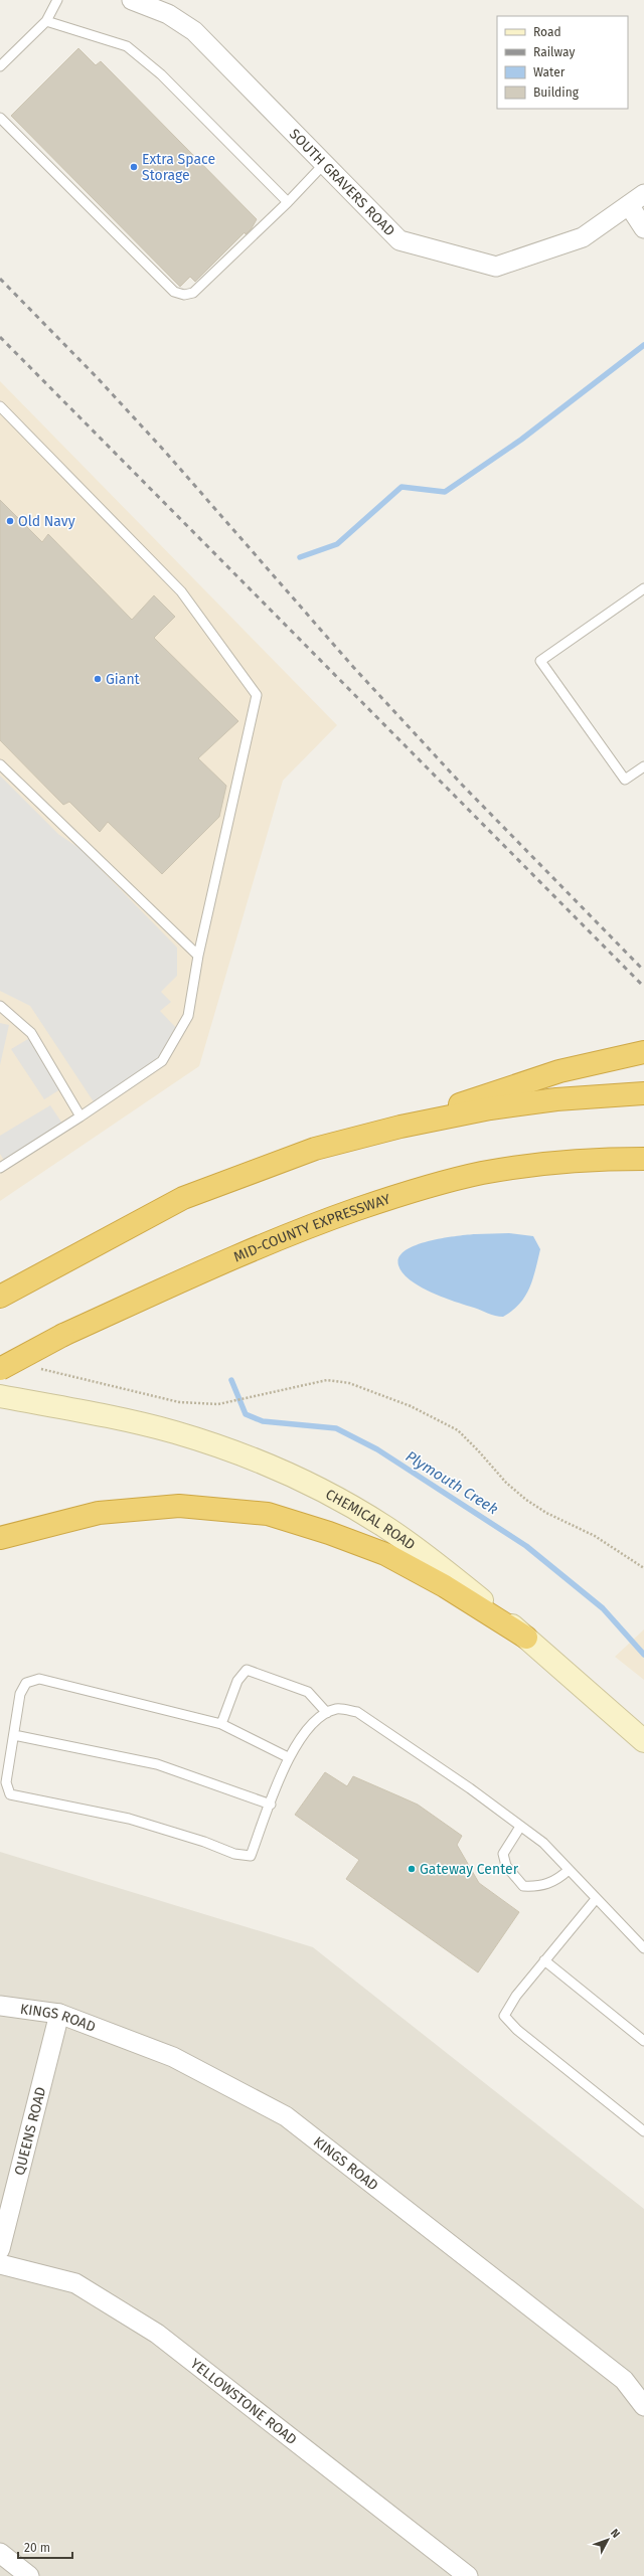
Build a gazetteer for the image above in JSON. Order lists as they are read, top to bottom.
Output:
{
  "streets": {
    "highway": ["MID-COUNTY EXPRESSWAY"],
    "main road": ["CHEMICAL ROAD"],
    "street": [
      "SOUTH GRAVERS ROAD",
      "KINGS ROAD",
      "QUEENS ROAD",
      "YELLOWSTONE ROAD"
    ]
  },
  "crossings": [
    ["KINGS ROAD", "QUEENS ROAD"]
  ],
  "water": ["Plymouth Creek"],
  "places": [
    "Extra Space Storage",
    "Old Navy",
    "Giant",
    "Gateway Center"
  ],
  "legend": [
    "Road",
    "Railway",
    "Water",
    "Building"
  ],
  "scale_bar": "20 m",
  "north": "top right"
}
